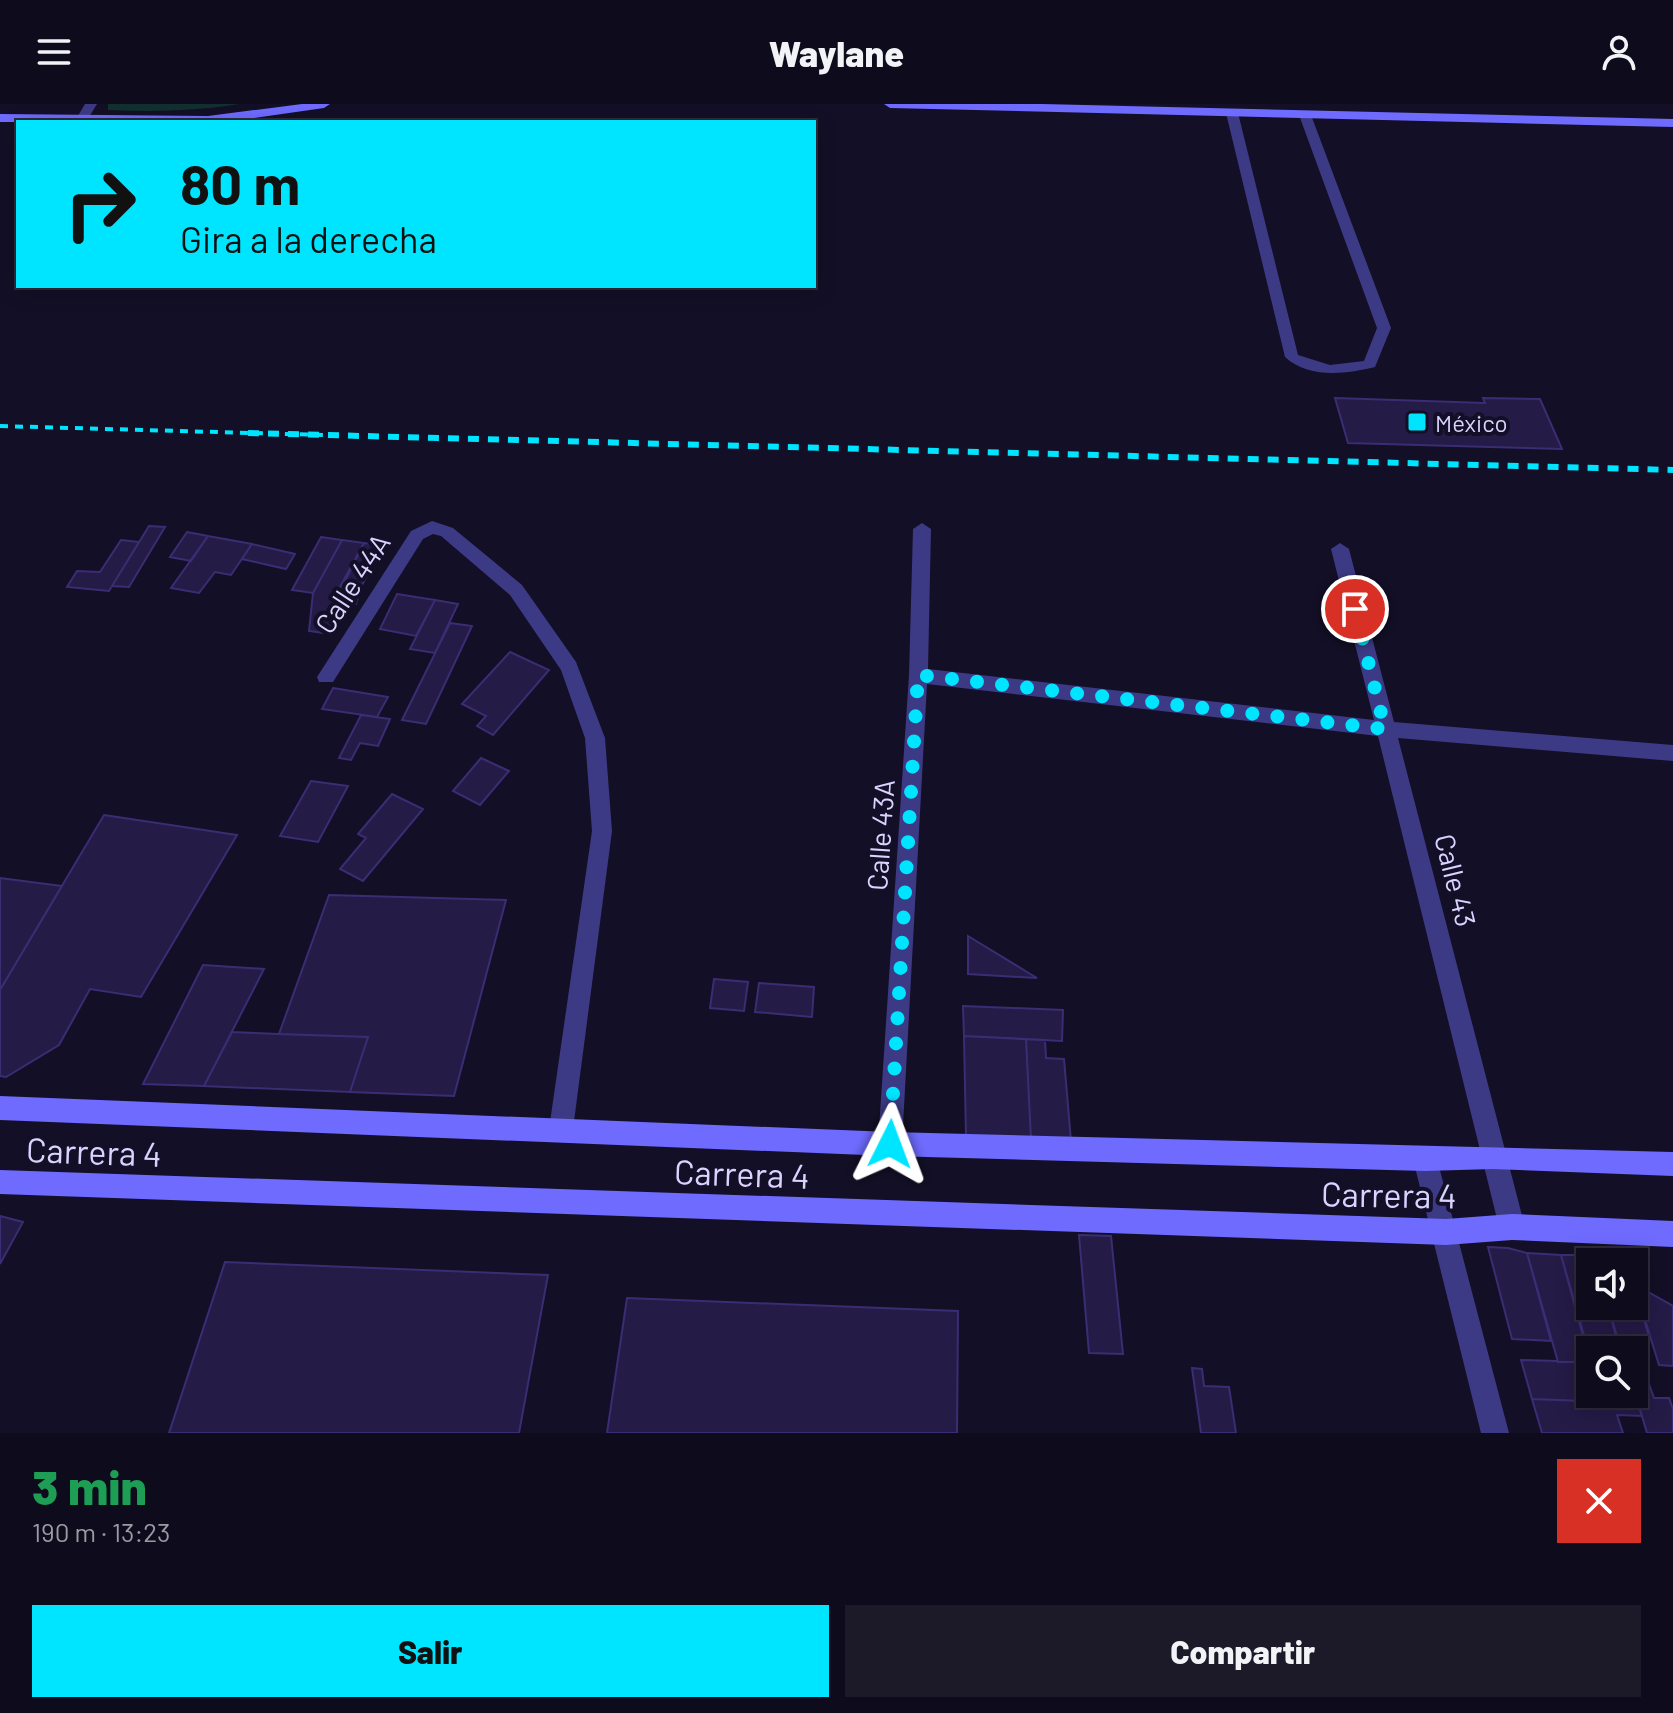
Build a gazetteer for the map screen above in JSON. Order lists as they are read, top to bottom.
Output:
{
  "streets": {
    "street": [
      "Calle 44A",
      "Calle 43A",
      "Calle 43",
      "Carrera 4"
    ]
  },
  "crossings": [
    ["Calle 44A", "Carrera 4"],
    ["Calle 43A", "Carrera 4"],
    ["Calle 43", "Carrera 4"]
  ],
  "places": {
    "transit": ["México"]
  },
  "page": {
    "header": "Waylane",
    "turn": ["80 m", "Gira a la derecha"],
    "heading": ["3 min", "190 m · 13:23"],
    "buttons": ["Salir", "Compartir"]
  }
}
